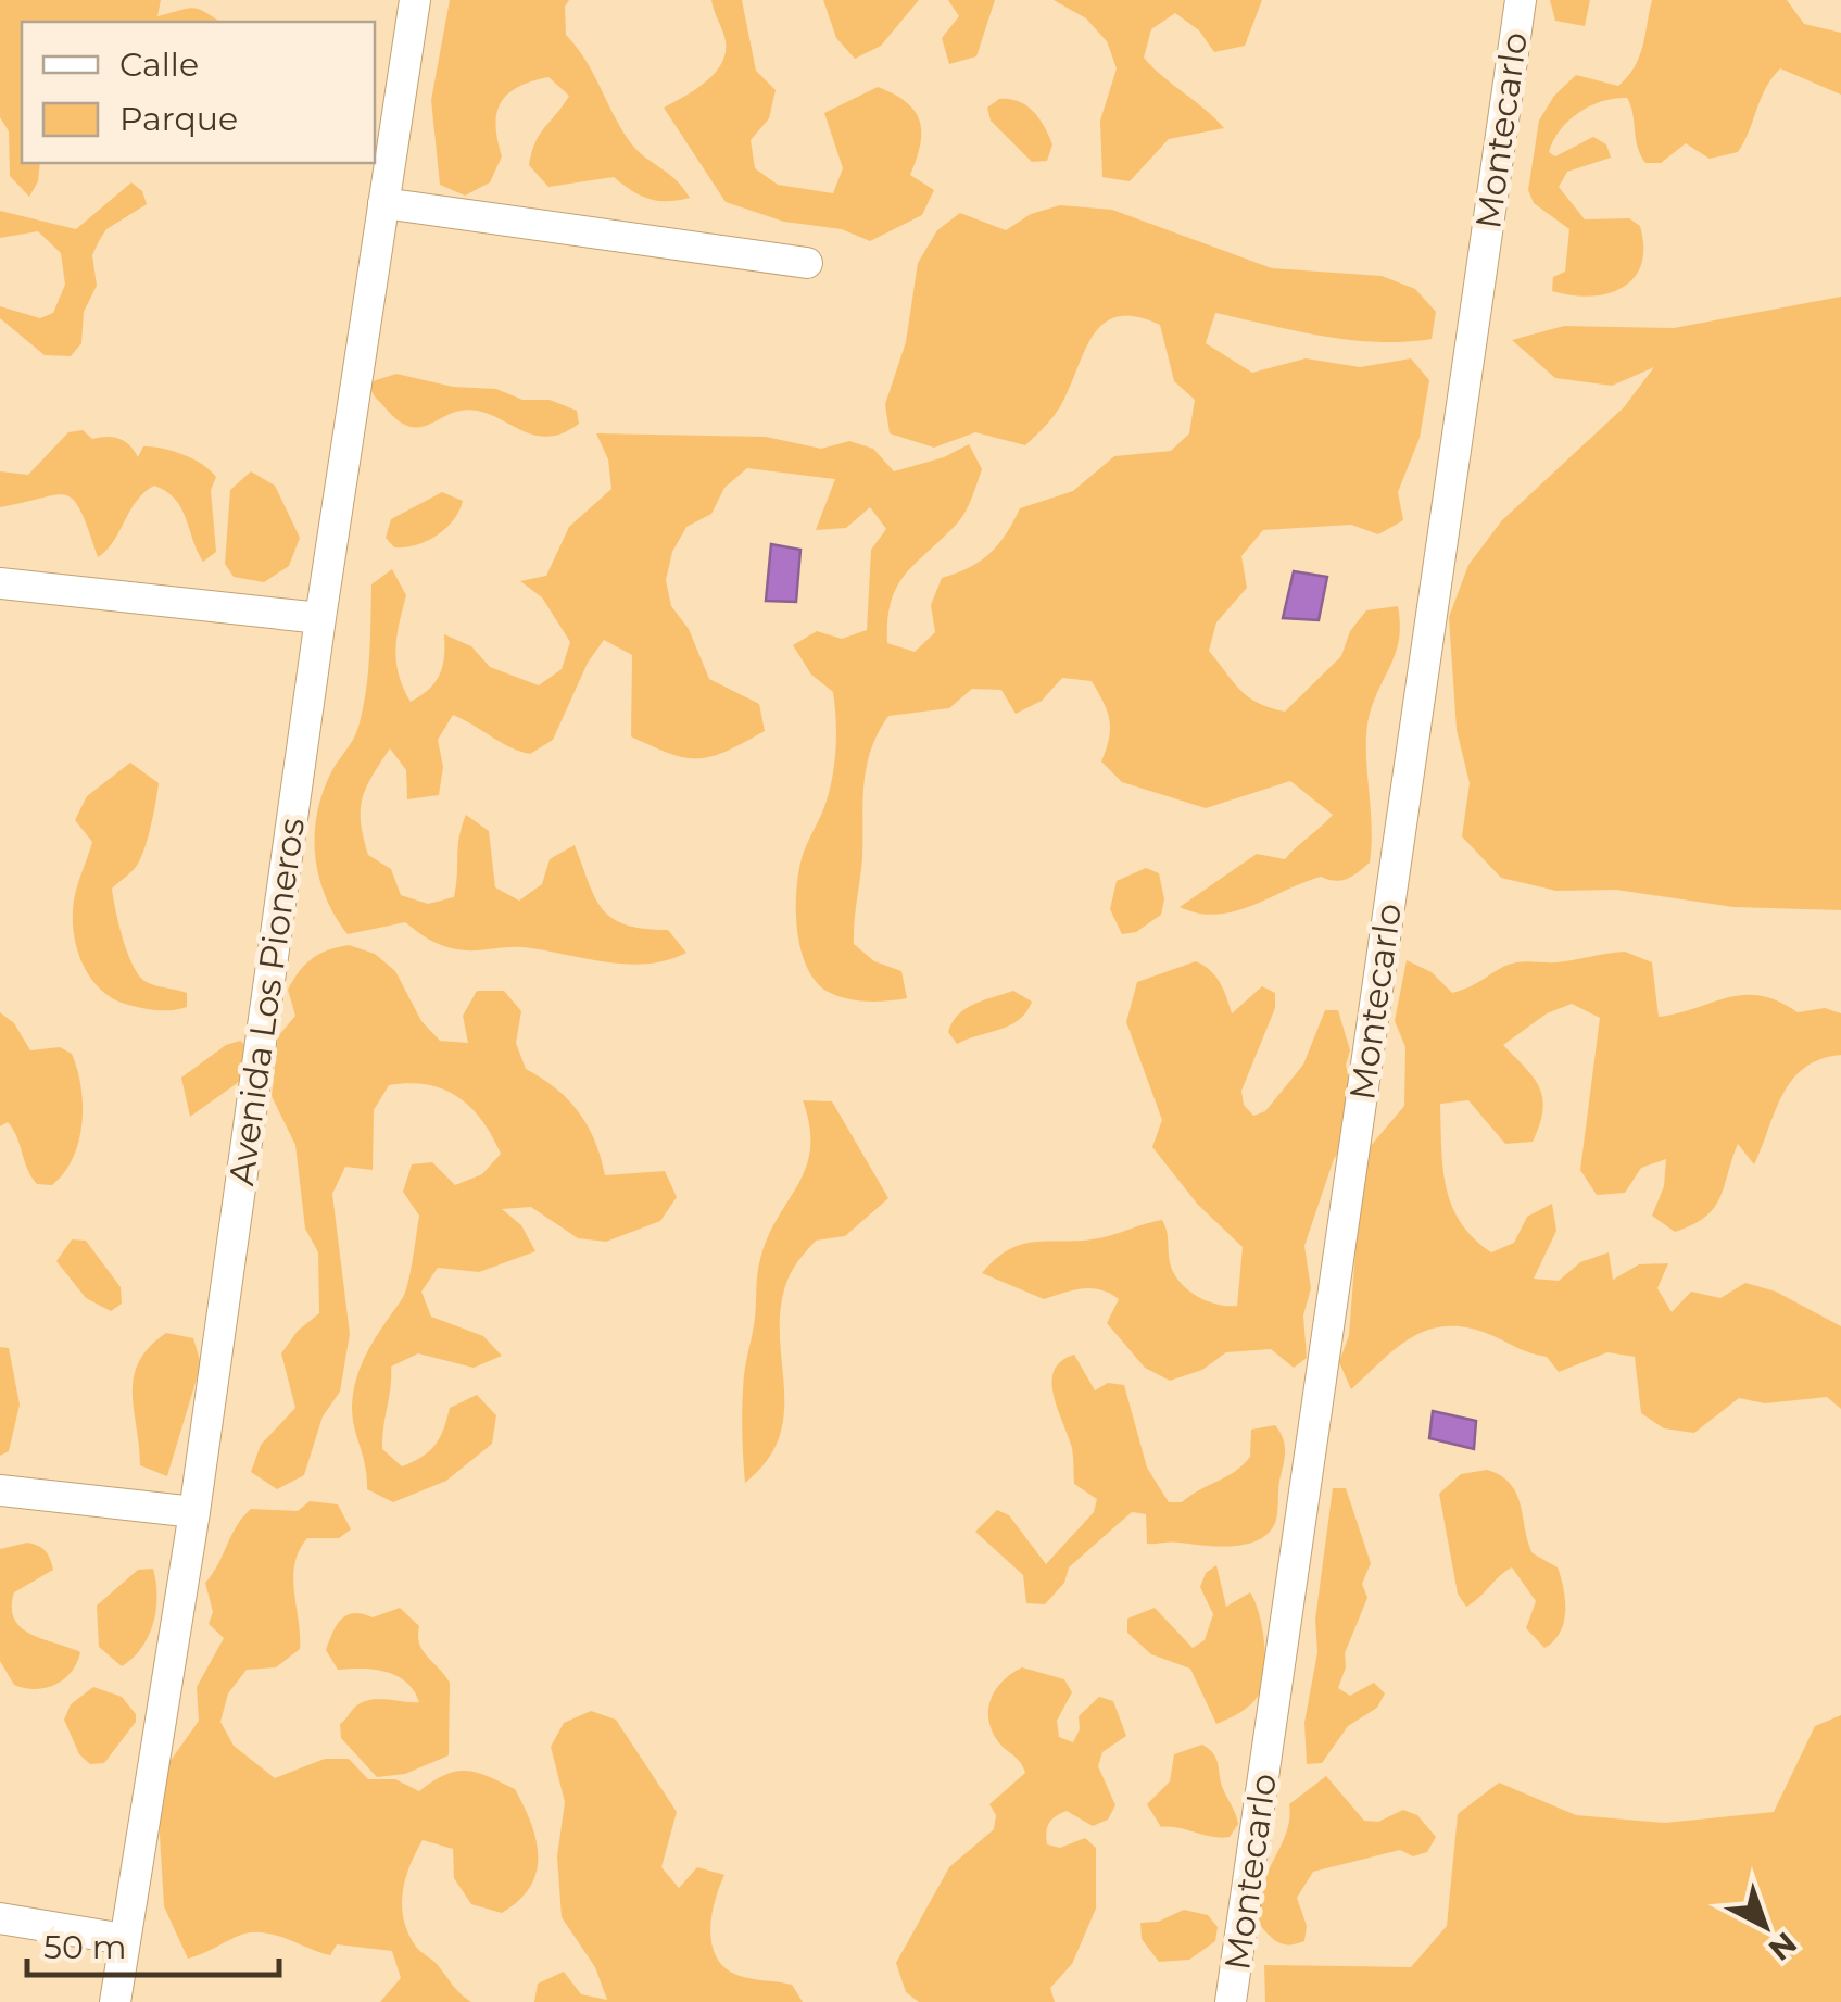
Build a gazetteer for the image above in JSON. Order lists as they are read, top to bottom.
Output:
{
  "streets": {
    "street": ["Montecarlo", "Avenida Los Pioneros"]
  },
  "legend": ["Calle", "Parque"],
  "scale_bar": "50 m",
  "north": "bottom right"
}
